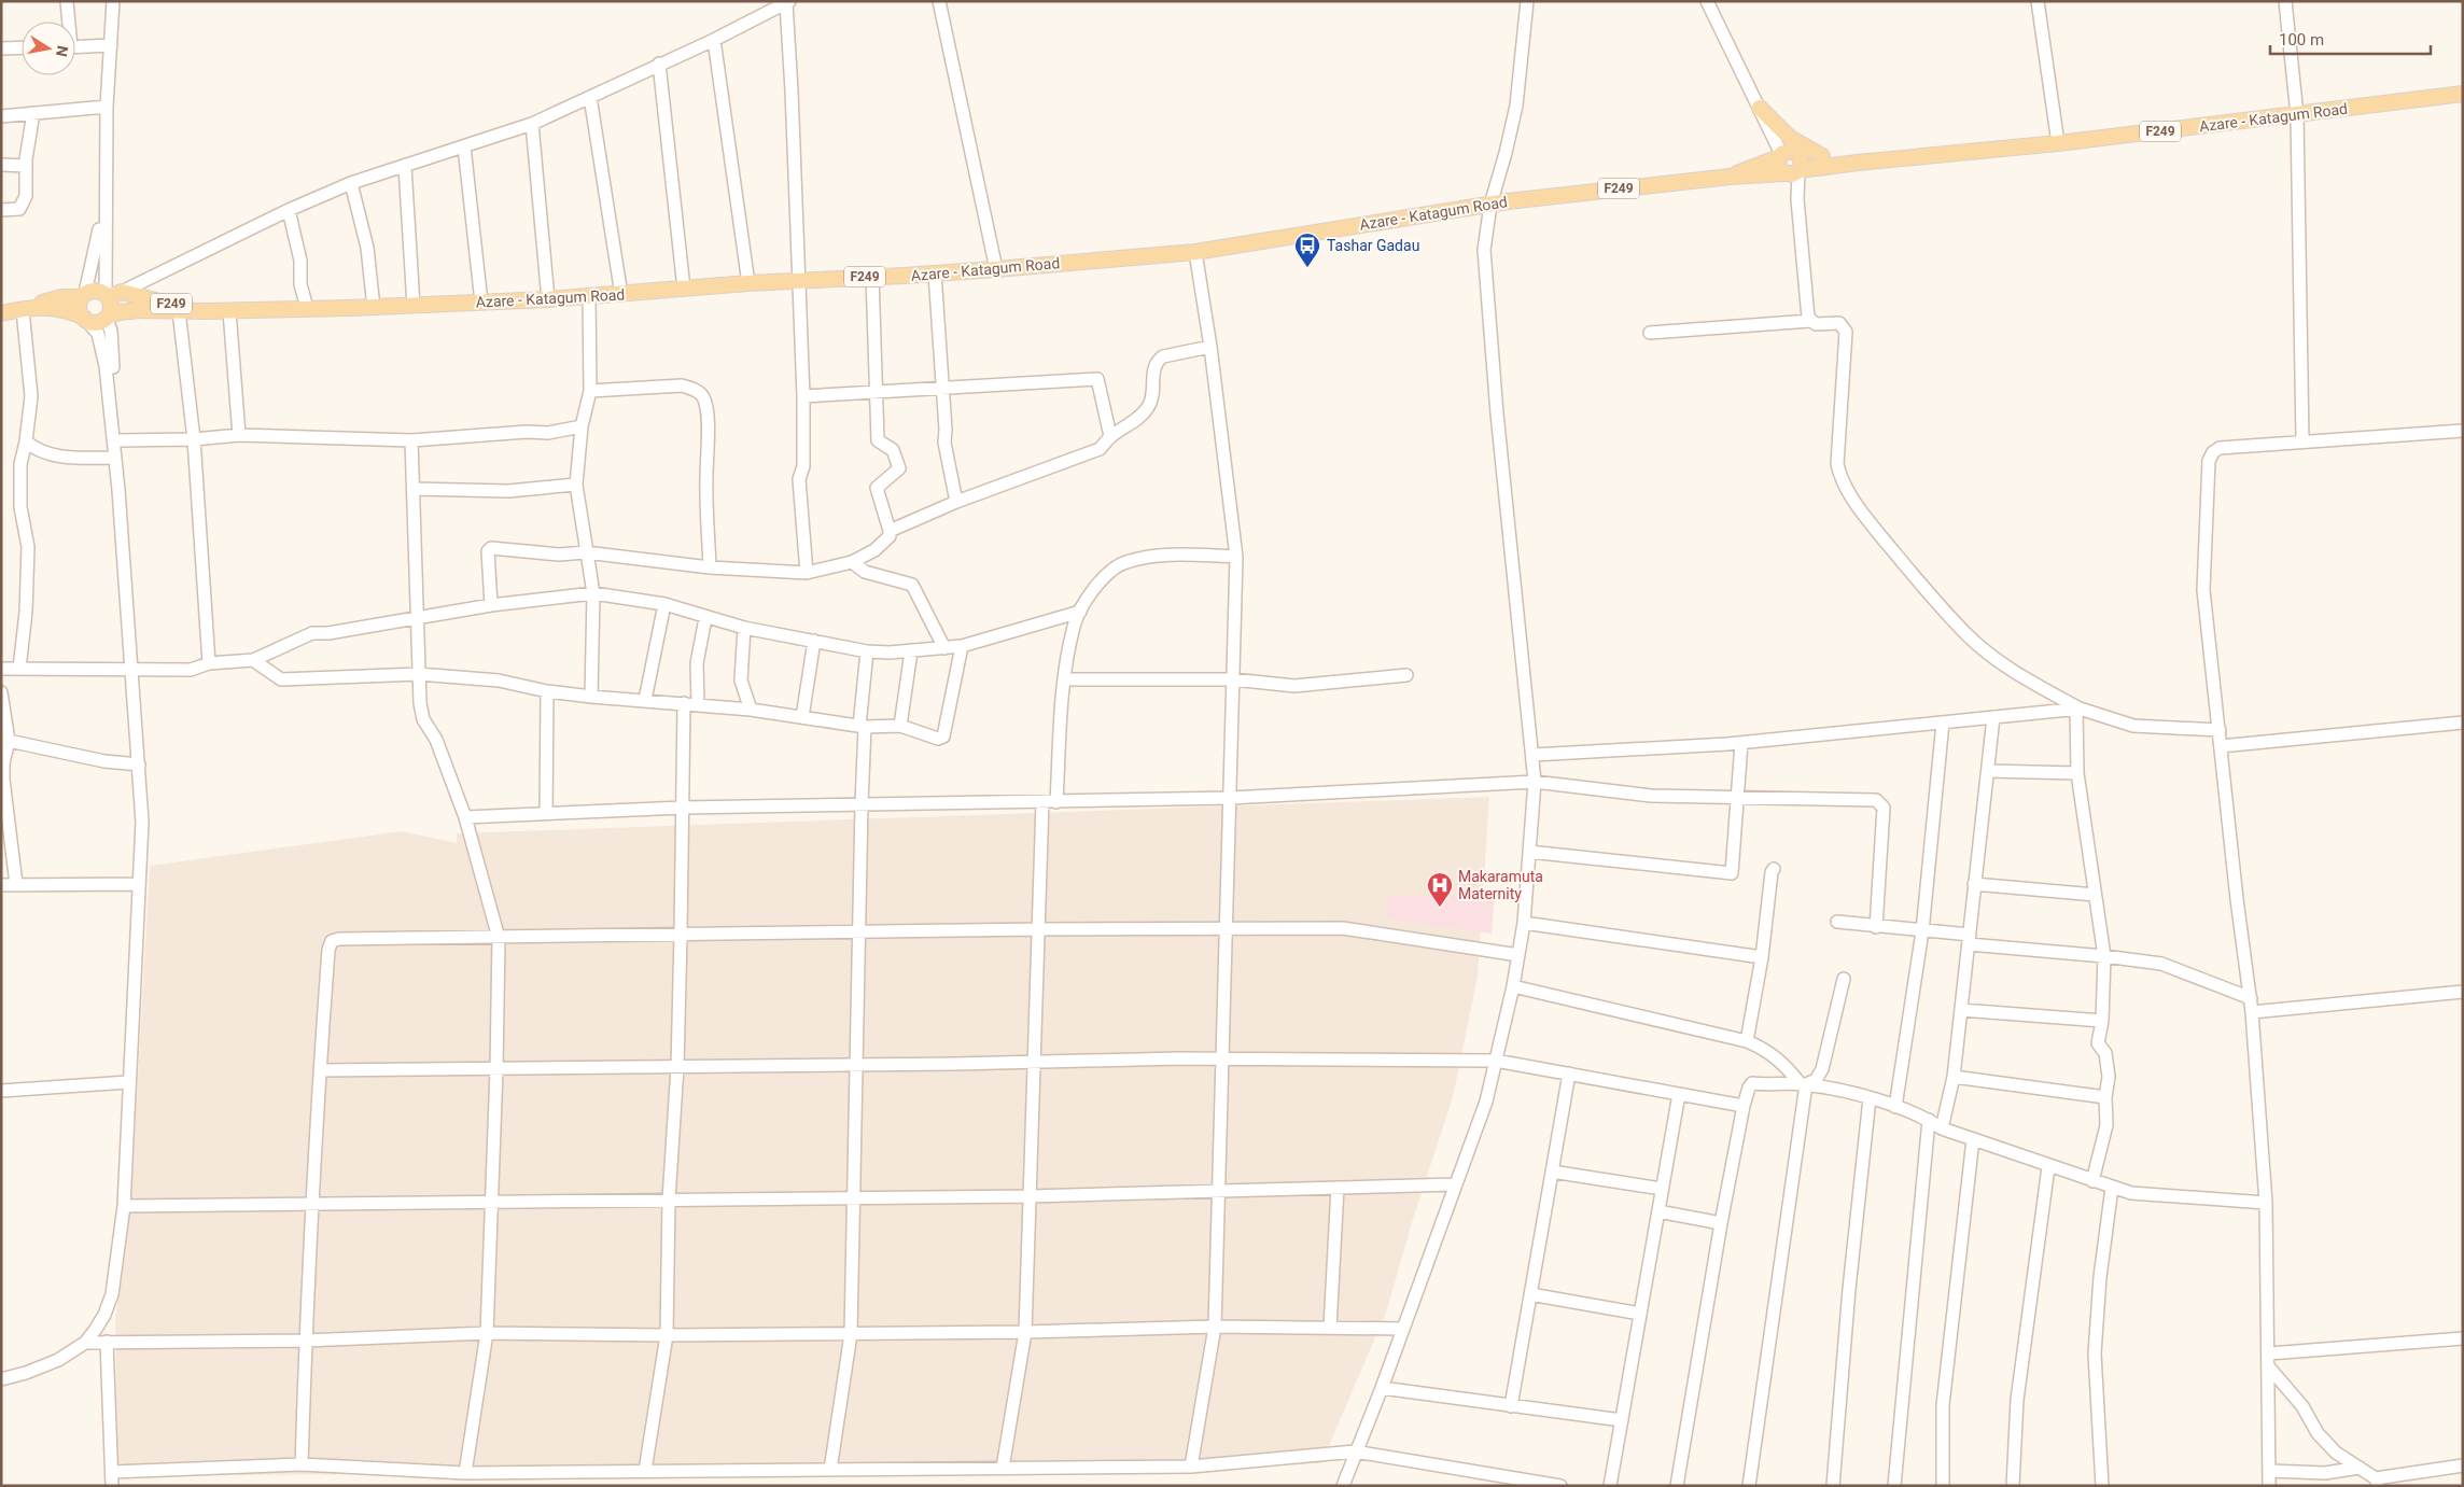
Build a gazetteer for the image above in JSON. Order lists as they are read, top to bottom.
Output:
{
  "streets": {
    "main road": ["Azare - Katagum Road", "F249"]
  },
  "places": {
    "bus stop": ["Tashar Gadau"],
    "hospital": ["Makaramuta Maternity"]
  },
  "scale_bar": "100 m",
  "north": "right"
}
